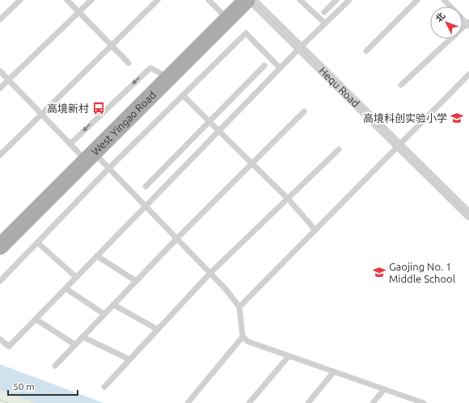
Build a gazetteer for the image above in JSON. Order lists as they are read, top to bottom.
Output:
{
  "streets": {
    "main road": ["West Yingao Road"],
    "street": ["Hequ Road"]
  },
  "places": {
    "bus stop": ["高境新村"],
    "school or university": ["高境科创实验小学", "Gaojing No. 1 Middle School"]
  },
  "scale_bar": "50 m",
  "north": "top left"
}
